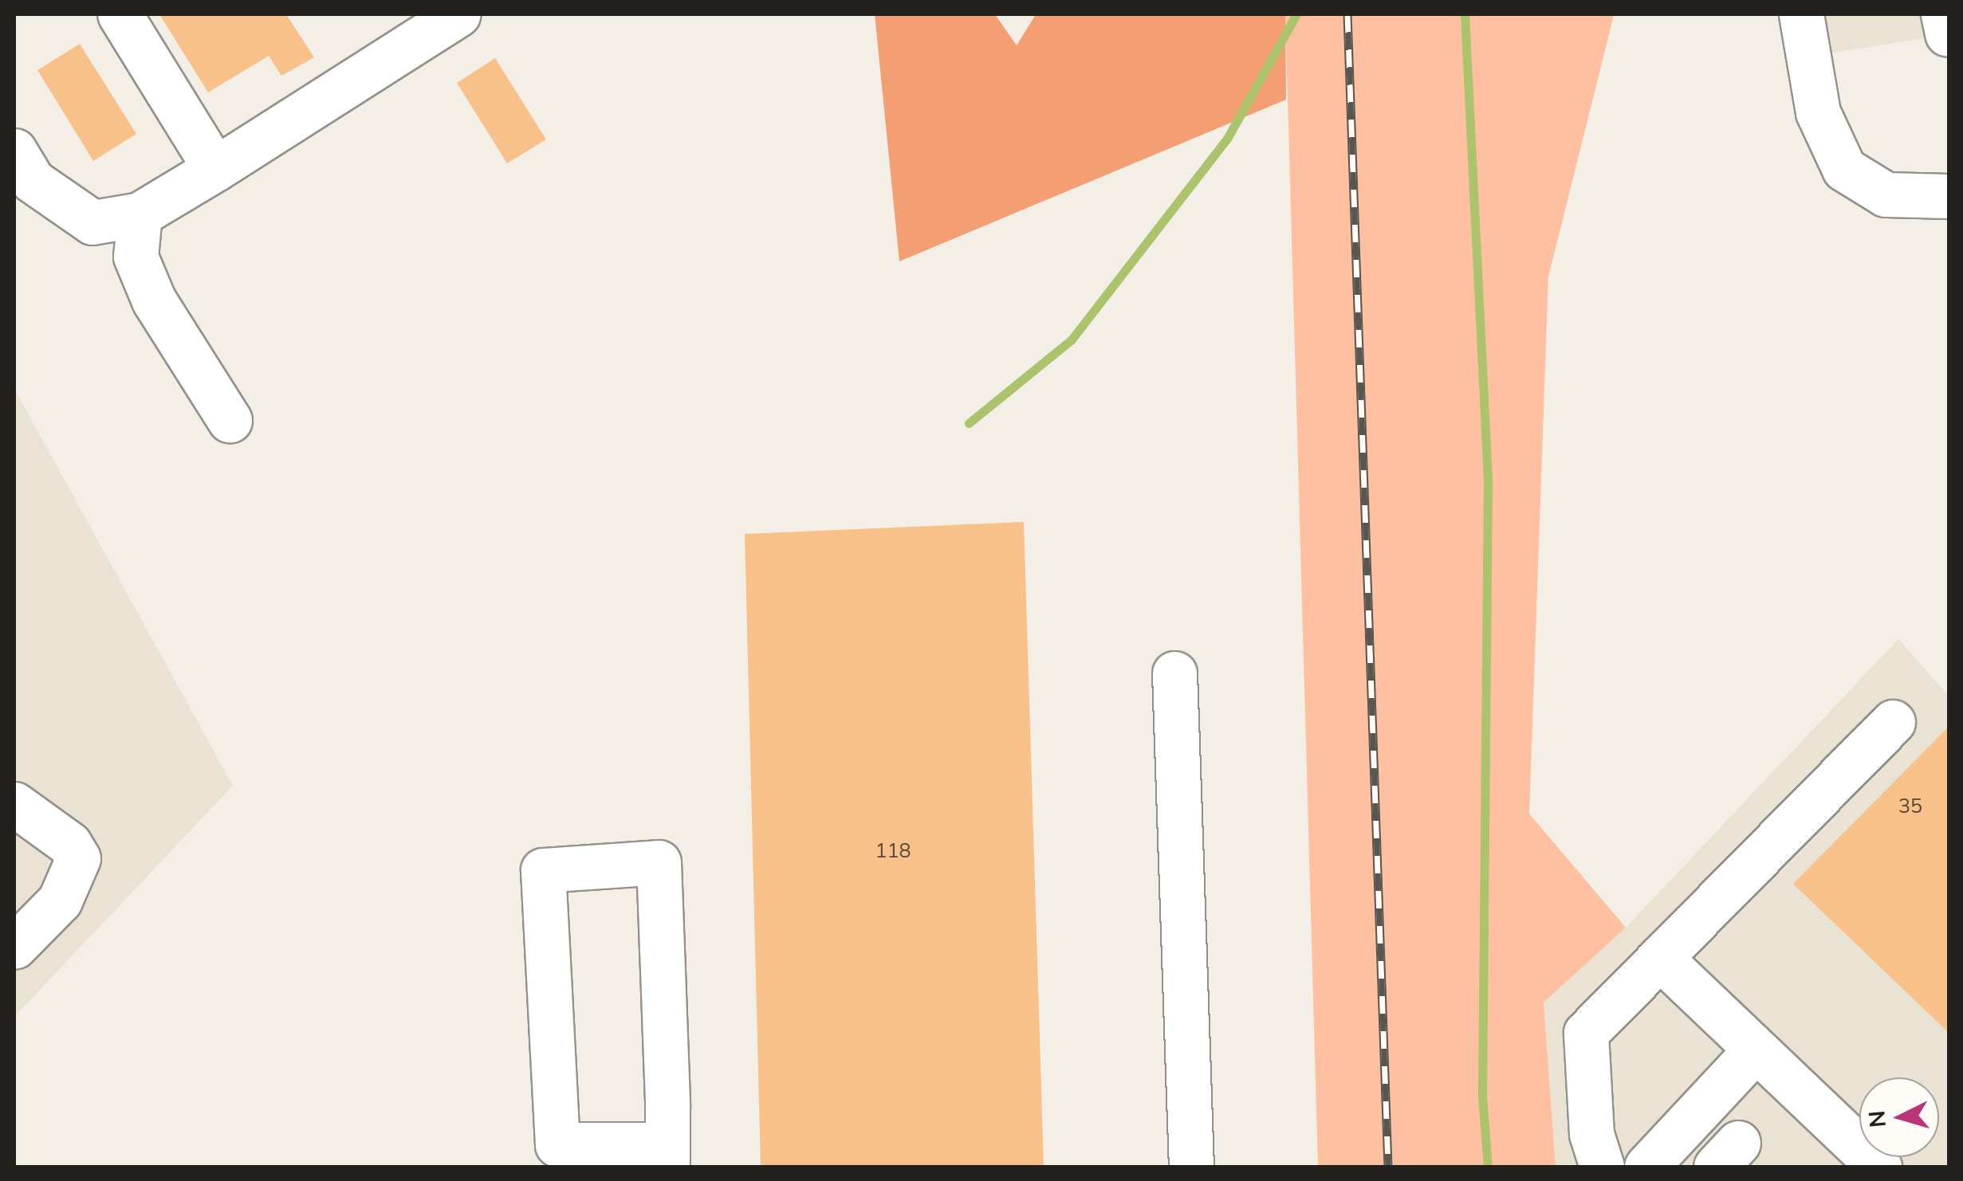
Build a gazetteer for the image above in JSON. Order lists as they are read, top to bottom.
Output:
{
  "house_numbers": ["35", "118"],
  "north": "left"
}
